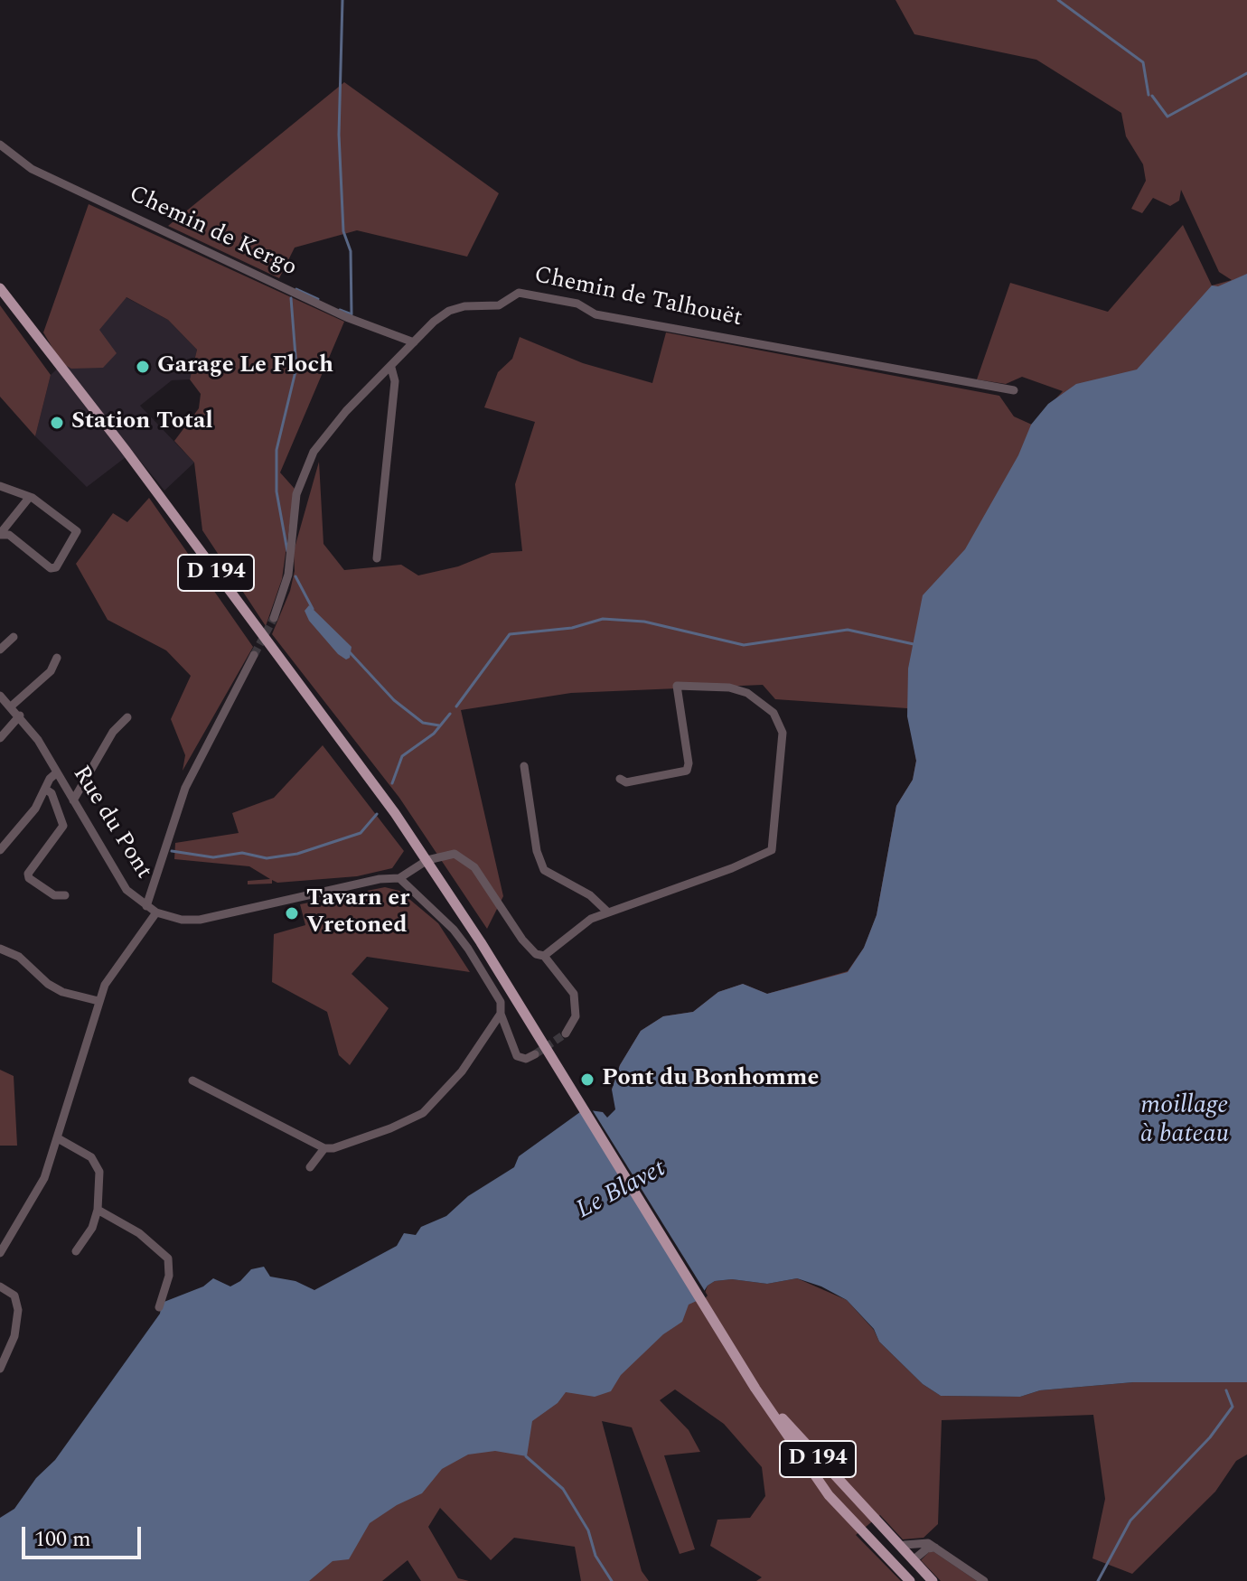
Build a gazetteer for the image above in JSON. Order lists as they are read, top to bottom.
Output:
{
  "streets": {
    "main road": ["D 194"],
    "street": ["Chemin de Kergo", "Chemin de Talhouët", "Rue du Pont"]
  },
  "crossings": [
    ["Chemin de Kergo", "Chemin de Talhouët"],
    ["D 194", "Rue du Pont"]
  ],
  "water": ["moillage à bateau", "Le Blavet"],
  "places": [
    "Garage Le Floch",
    "Station Total",
    "Tavarn er Vretoned",
    "Pont du Bonhomme"
  ],
  "scale_bar": "100 m"
}
